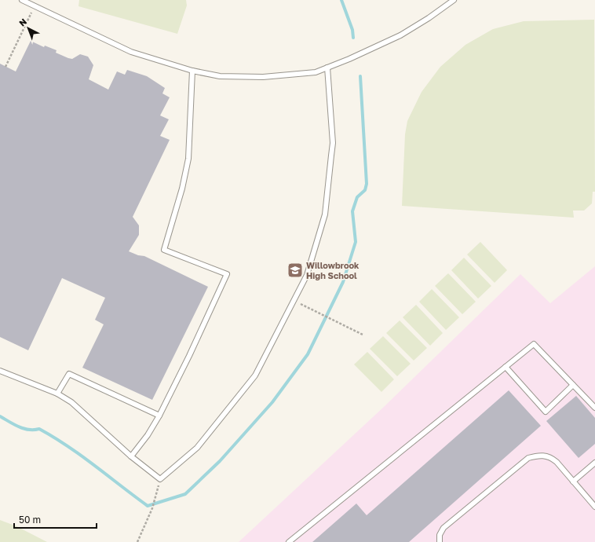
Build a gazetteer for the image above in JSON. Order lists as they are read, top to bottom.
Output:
{
  "places": {
    "school or university": ["Willowbrook High School"]
  },
  "scale_bar": "50 m",
  "north": "top left"
}
